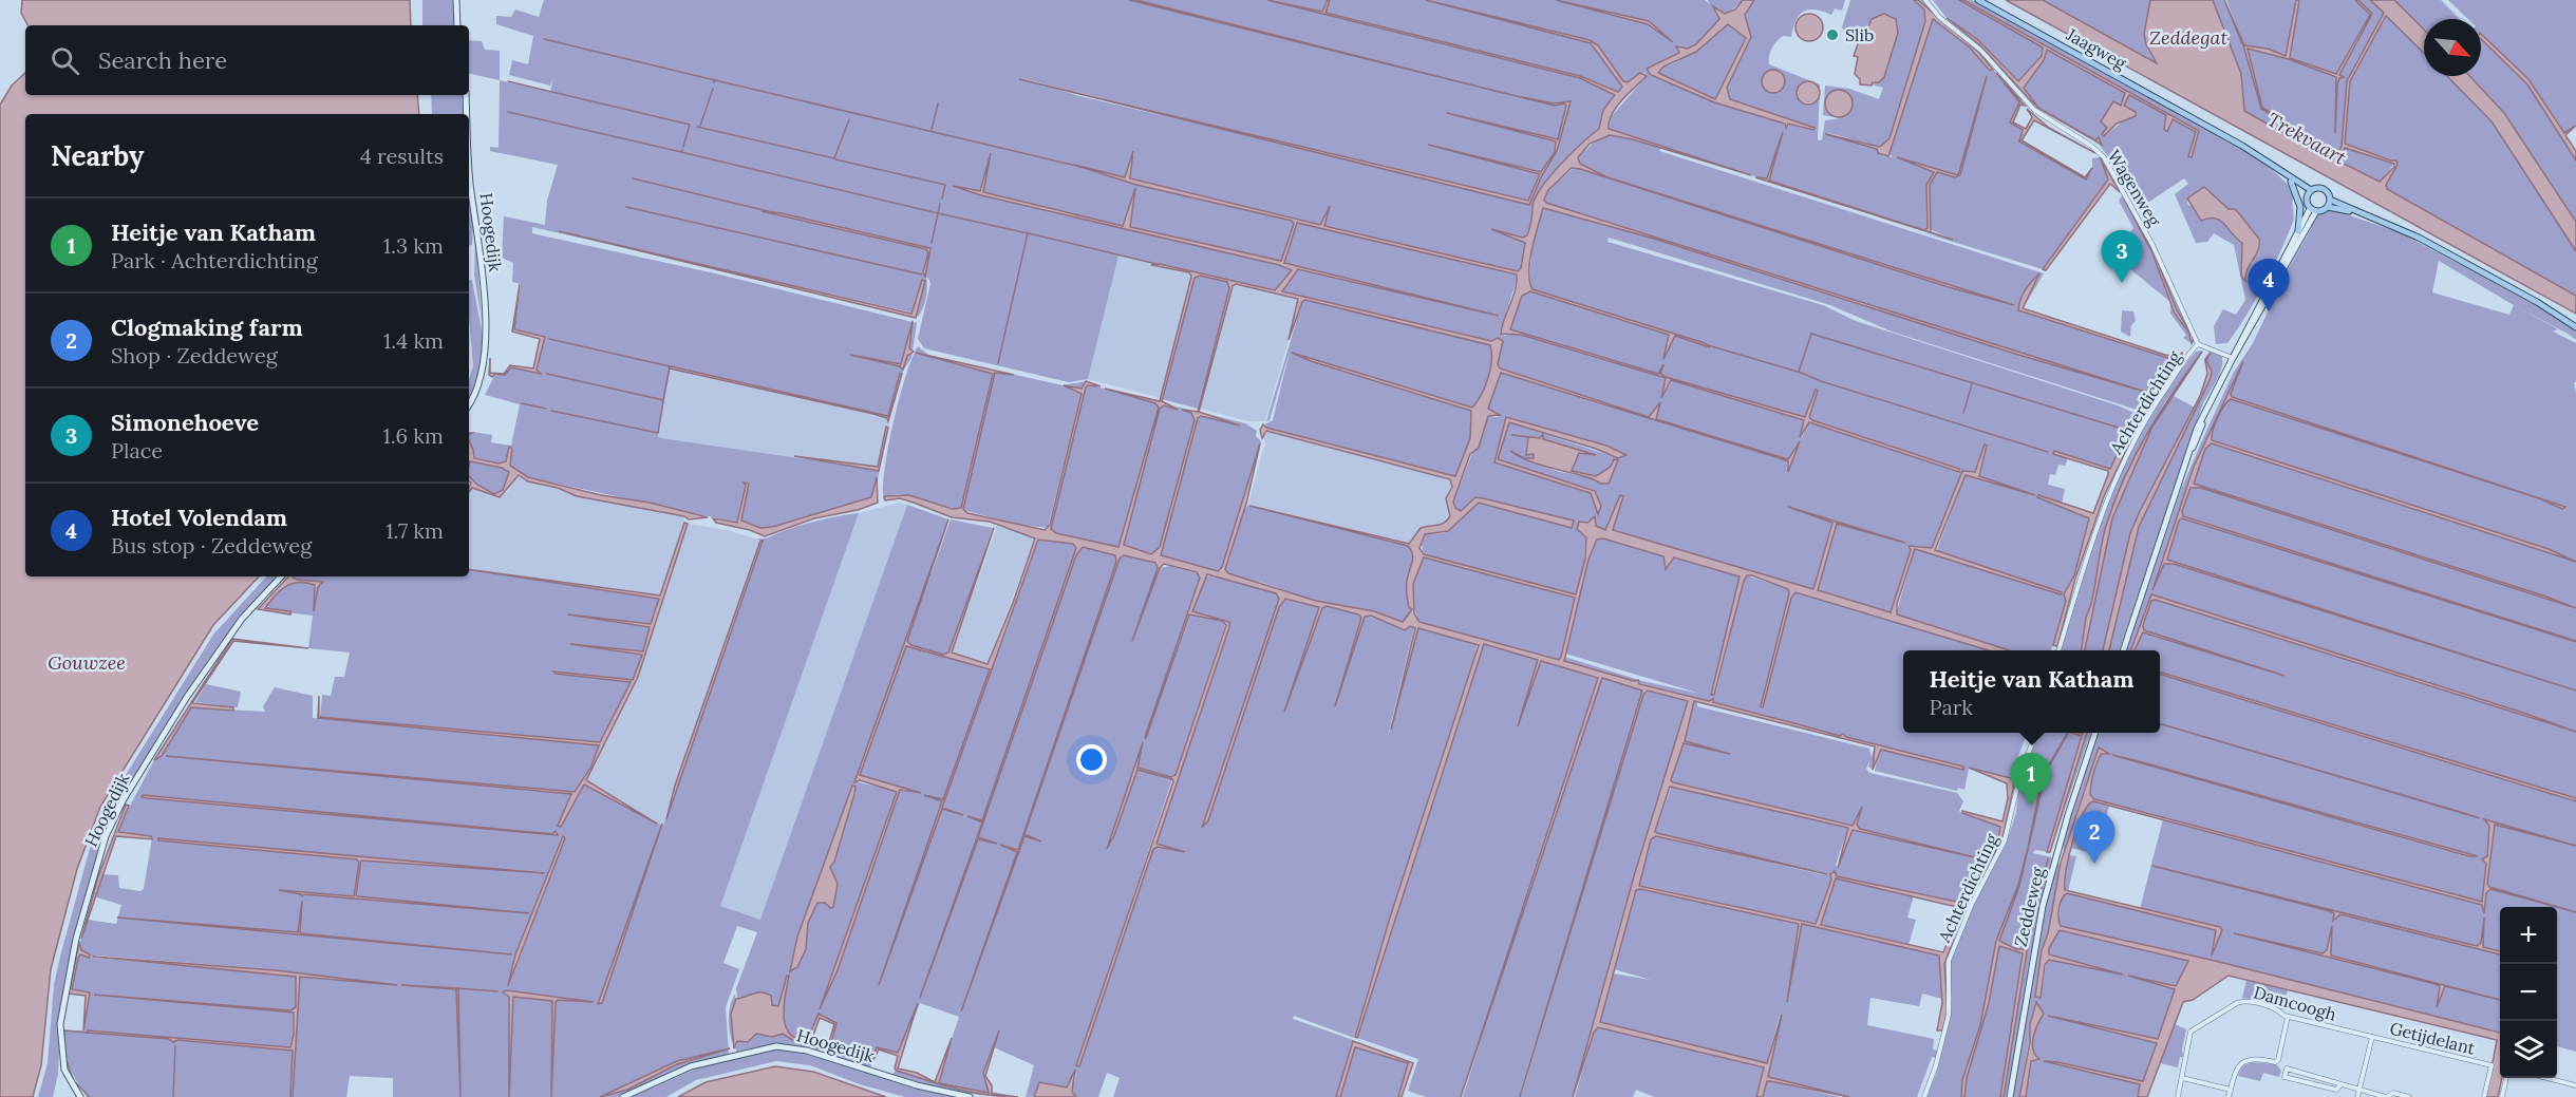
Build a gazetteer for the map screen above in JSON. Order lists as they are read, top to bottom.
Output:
{
  "streets": {
    "main road": ["Jaagweg"],
    "street": [
      "Wagenweg",
      "Hoogedijk",
      "Achterdichting",
      "Zeddeweg",
      "Damcoogh",
      "Getijdelant"
    ]
  },
  "crossings": [
    ["Wagenweg", "Achterdichting"],
    ["Damcoogh", "Getijdelant"]
  ],
  "water": ["Zeddegat", "Trekvaart", "Gouwzee"],
  "places": ["Slib"],
  "north": "bottom right",
  "page": {
    "search": "Search here",
    "heading": ["Nearby", "4 results"],
    "list": [
      {
        "mark": "1",
        "name": "Heitje van Katham",
        "note": "Park · Achterdichting",
        "value": "1.3 km"
      },
      {
        "mark": "2",
        "name": "Clogmaking farm",
        "note": "Shop · Zeddeweg",
        "value": "1.4 km"
      },
      {
        "mark": "3",
        "name": "Simonehoeve",
        "note": "Place",
        "value": "1.6 km"
      },
      {
        "mark": "4",
        "name": "Hotel Volendam",
        "note": "Bus stop · Zeddeweg",
        "value": "1.7 km"
      }
    ],
    "pins": [
      "3",
      "4",
      "1",
      "2"
    ],
    "popup": ["Heitje van Katham", "Park"],
    "map_buttons": ["+", "−"]
  }
}
